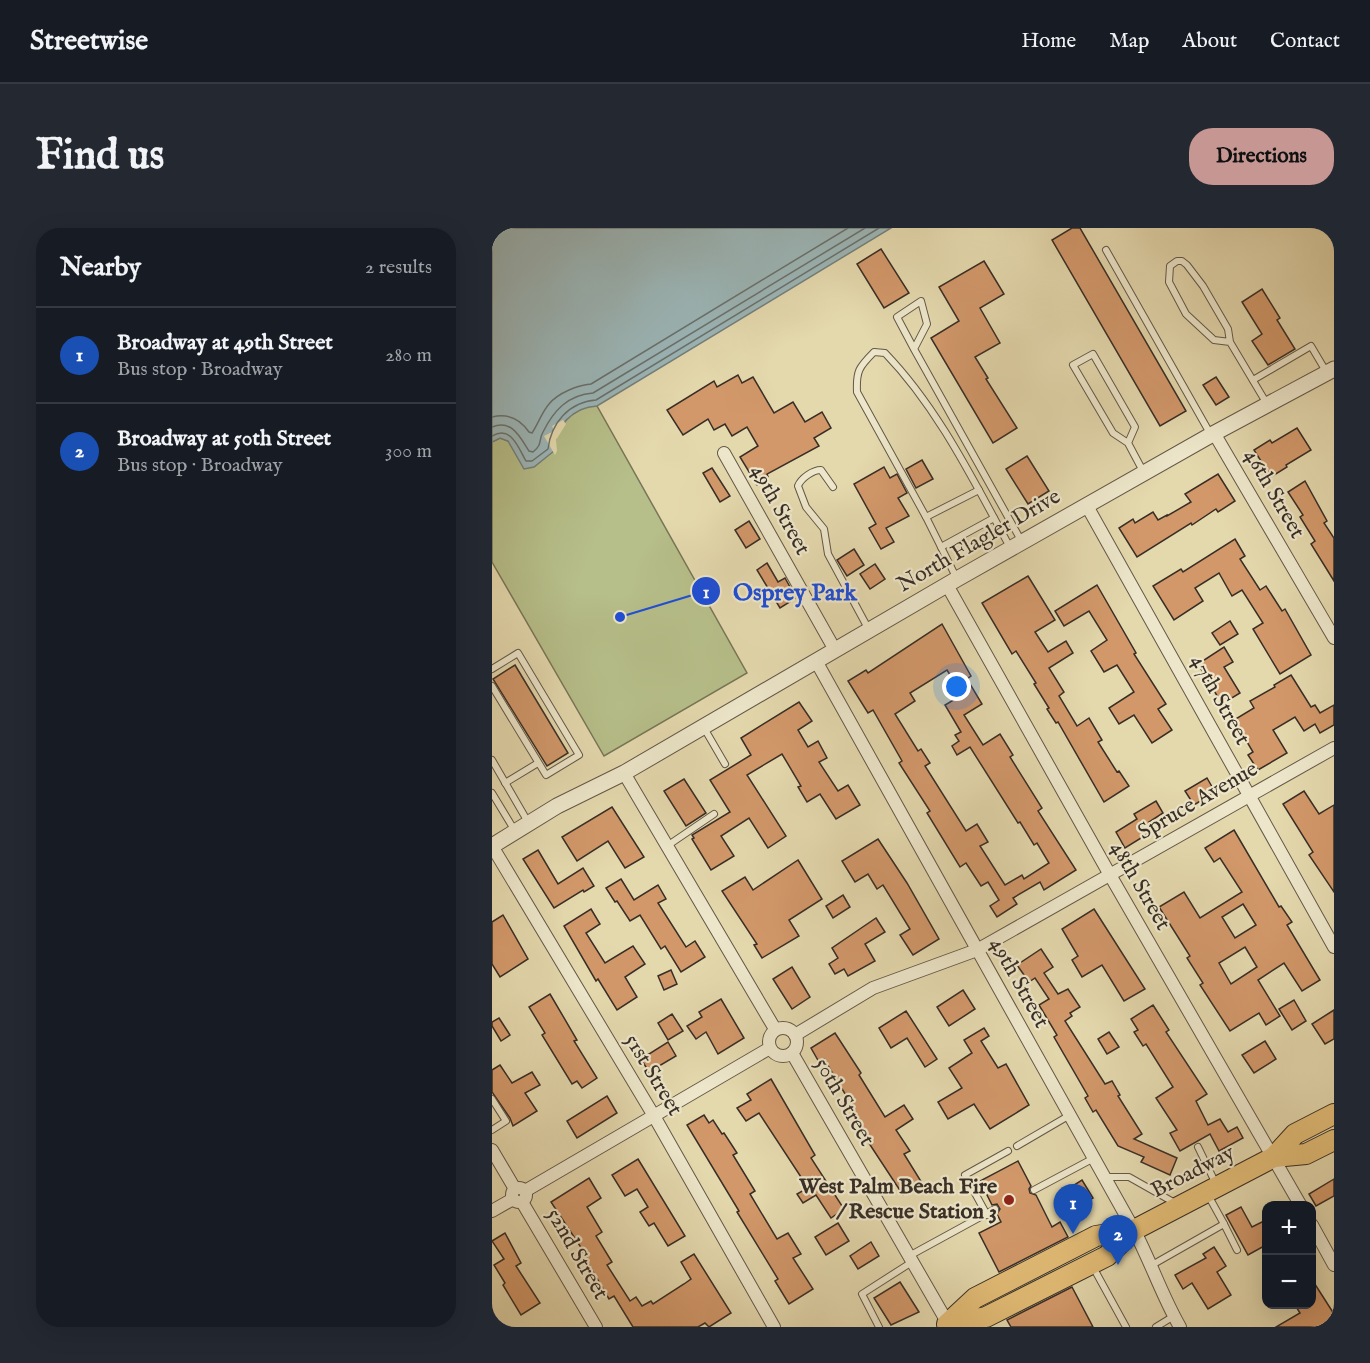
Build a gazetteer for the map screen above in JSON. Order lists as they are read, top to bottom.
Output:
{
  "streets": {
    "main road": ["Broadway"],
    "street": [
      "46th Street",
      "49th Street",
      "North Flagler Drive",
      "47th Street",
      "Spruce Avenue",
      "48th Street",
      "51st Street",
      "50th Street",
      "52nd Street"
    ]
  },
  "crossings": [
    ["46th Street", "North Flagler Drive"],
    ["49th Street", "North Flagler Drive"],
    ["49th Street", "Spruce Avenue"],
    ["49th Street", "Broadway"],
    ["North Flagler Drive", "47th Street"],
    ["North Flagler Drive", "48th Street"],
    ["North Flagler Drive", "51st Street"],
    ["47th Street", "Spruce Avenue"],
    ["Spruce Avenue", "48th Street"],
    ["Spruce Avenue", "50th Street"],
    ["48th Street", "Broadway"],
    ["50th Street", "Broadway"]
  ],
  "places": ["Osprey Park", "West Palm Beach Fire / Rescue Station 3"],
  "page": {
    "header": "Streetwise",
    "nav": [
      "Home",
      "Map",
      "About",
      "Contact"
    ],
    "buttons": "Directions",
    "title": "Find us",
    "heading": ["Nearby", "2 results"],
    "list": [
      {
        "mark": "1",
        "name": "Broadway at 49th Street",
        "note": "Bus stop · Broadway",
        "value": "280 m"
      },
      {
        "mark": "2",
        "name": "Broadway at 50th Street",
        "note": "Bus stop · Broadway",
        "value": "300 m"
      }
    ],
    "pins": ["1", "2"],
    "map_buttons": ["+", "−"]
  }
}
